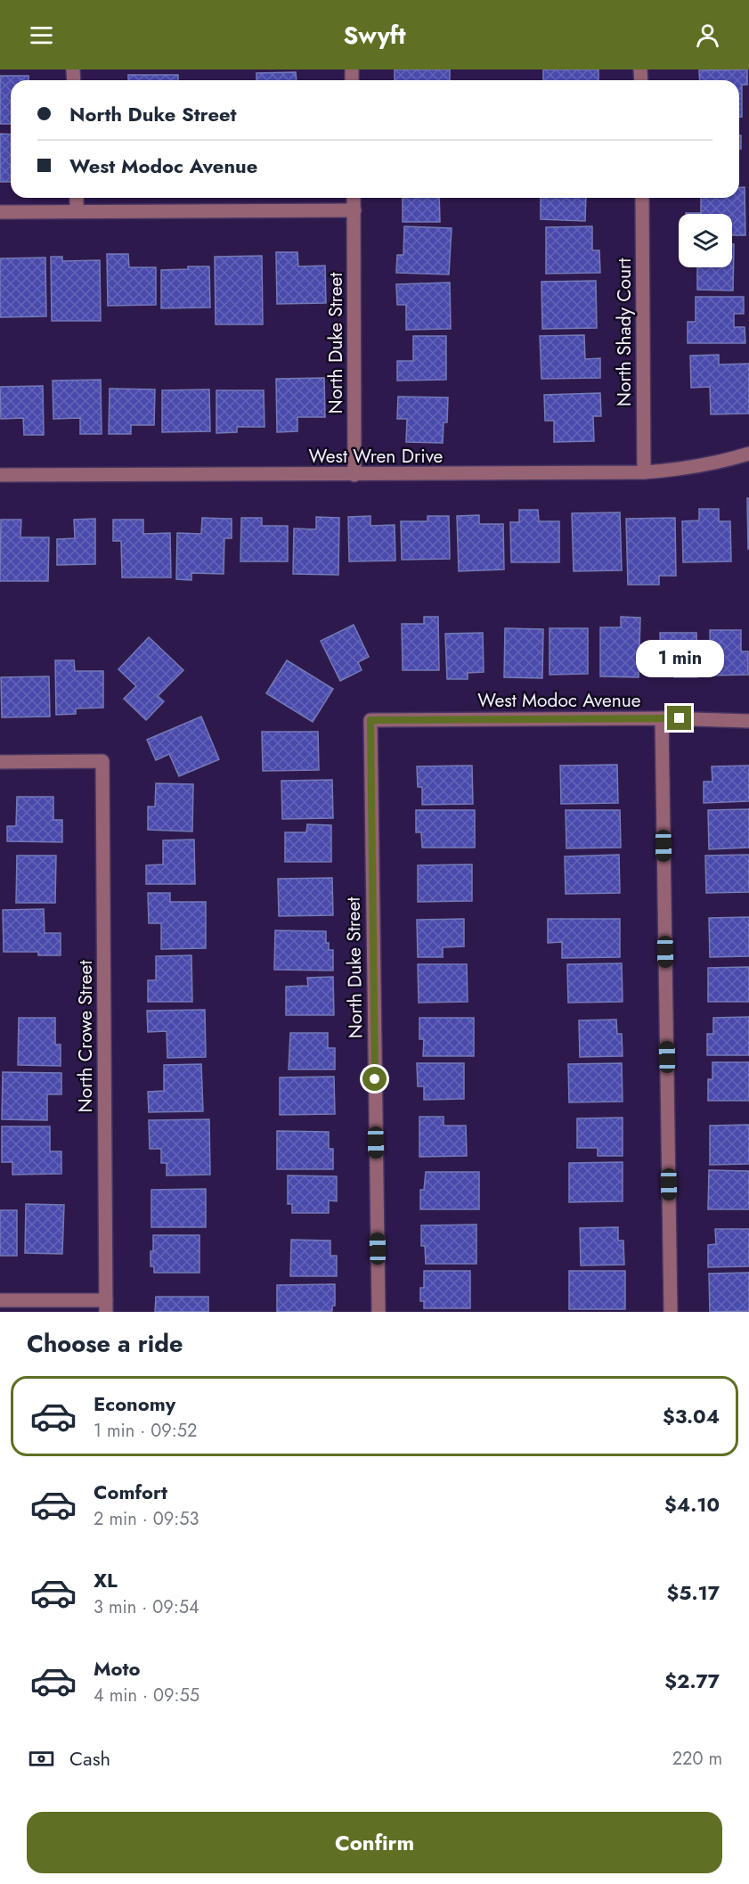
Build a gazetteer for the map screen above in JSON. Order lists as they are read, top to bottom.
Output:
{
  "streets": {
    "street": [
      "North Shady Court",
      "North Duke Street",
      "West Wren Drive",
      "West Modoc Avenue",
      "North Crowe Street"
    ]
  },
  "crossings": [
    ["North Shady Court", "West Wren Drive"],
    ["North Duke Street", "West Wren Drive"],
    ["North Duke Street", "West Modoc Avenue"]
  ],
  "page": {
    "header": "Swyft",
    "banner": ["North Duke Street", "West Modoc Avenue"],
    "bubble": "1 min",
    "heading": "Choose a ride",
    "list": [
      {
        "name": "Economy",
        "note": "1 min · 09:52",
        "value": "$3.04"
      },
      {
        "name": "Comfort",
        "note": "2 min · 09:53",
        "value": "$4.10"
      },
      {
        "name": "XL",
        "note": "3 min · 09:54",
        "value": "$5.17"
      },
      {
        "name": "Moto",
        "note": "4 min · 09:55",
        "value": "$2.77"
      }
    ],
    "pay": ["Cash", "220 m"],
    "buttons": "Confirm"
  }
}
